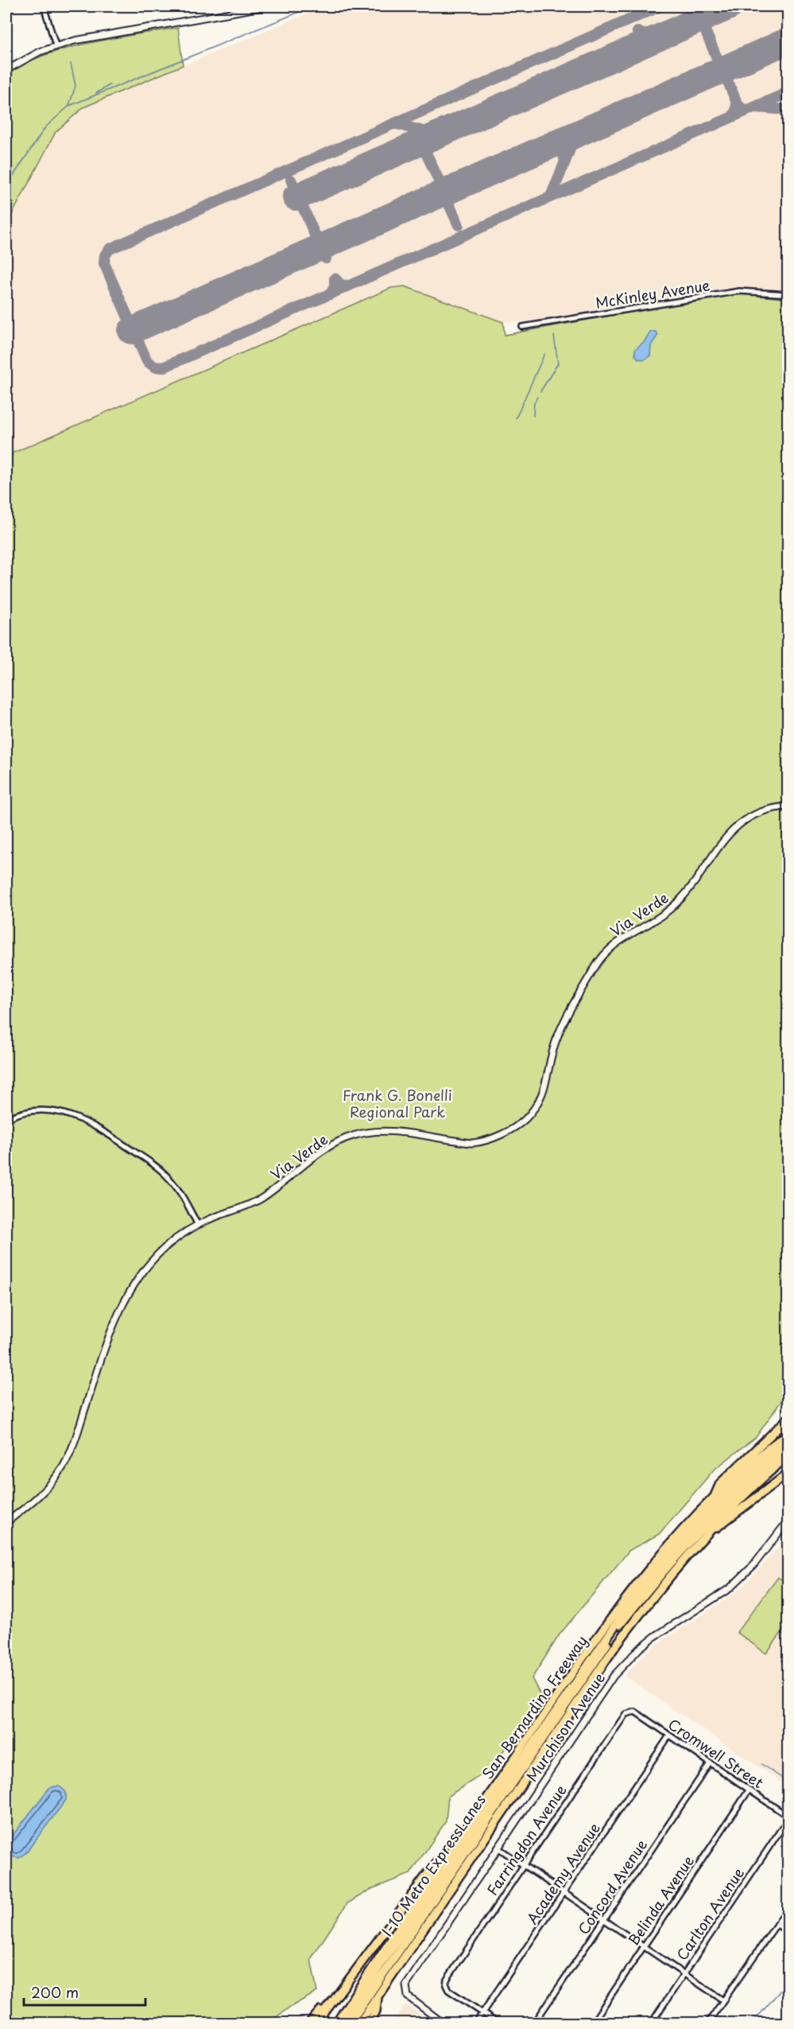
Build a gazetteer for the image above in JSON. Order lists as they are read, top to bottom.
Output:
{
  "streets": {
    "highway": ["San Bernardino Freeway", "I-10 Metro ExpressLanes"],
    "main road": ["Via Verde", "Murchison Avenue"],
    "street": [
      "McKinley Avenue",
      "Cromwell Street",
      "Farringdon Avenue",
      "Academy Avenue",
      "Concord Avenue",
      "Belinda Avenue",
      "Carlton Avenue"
    ]
  },
  "crossings": [
    ["Cromwell Street", "Farringdon Avenue"],
    ["Cromwell Street", "Academy Avenue"],
    ["Cromwell Street", "Concord Avenue"],
    ["Cromwell Street", "Belinda Avenue"],
    ["Cromwell Street", "Carlton Avenue"],
    ["Farringdon Avenue", "Academy Avenue"]
  ],
  "parks": ["Frank G. Bonelli Regional Park"],
  "scale_bar": "200 m"
}
